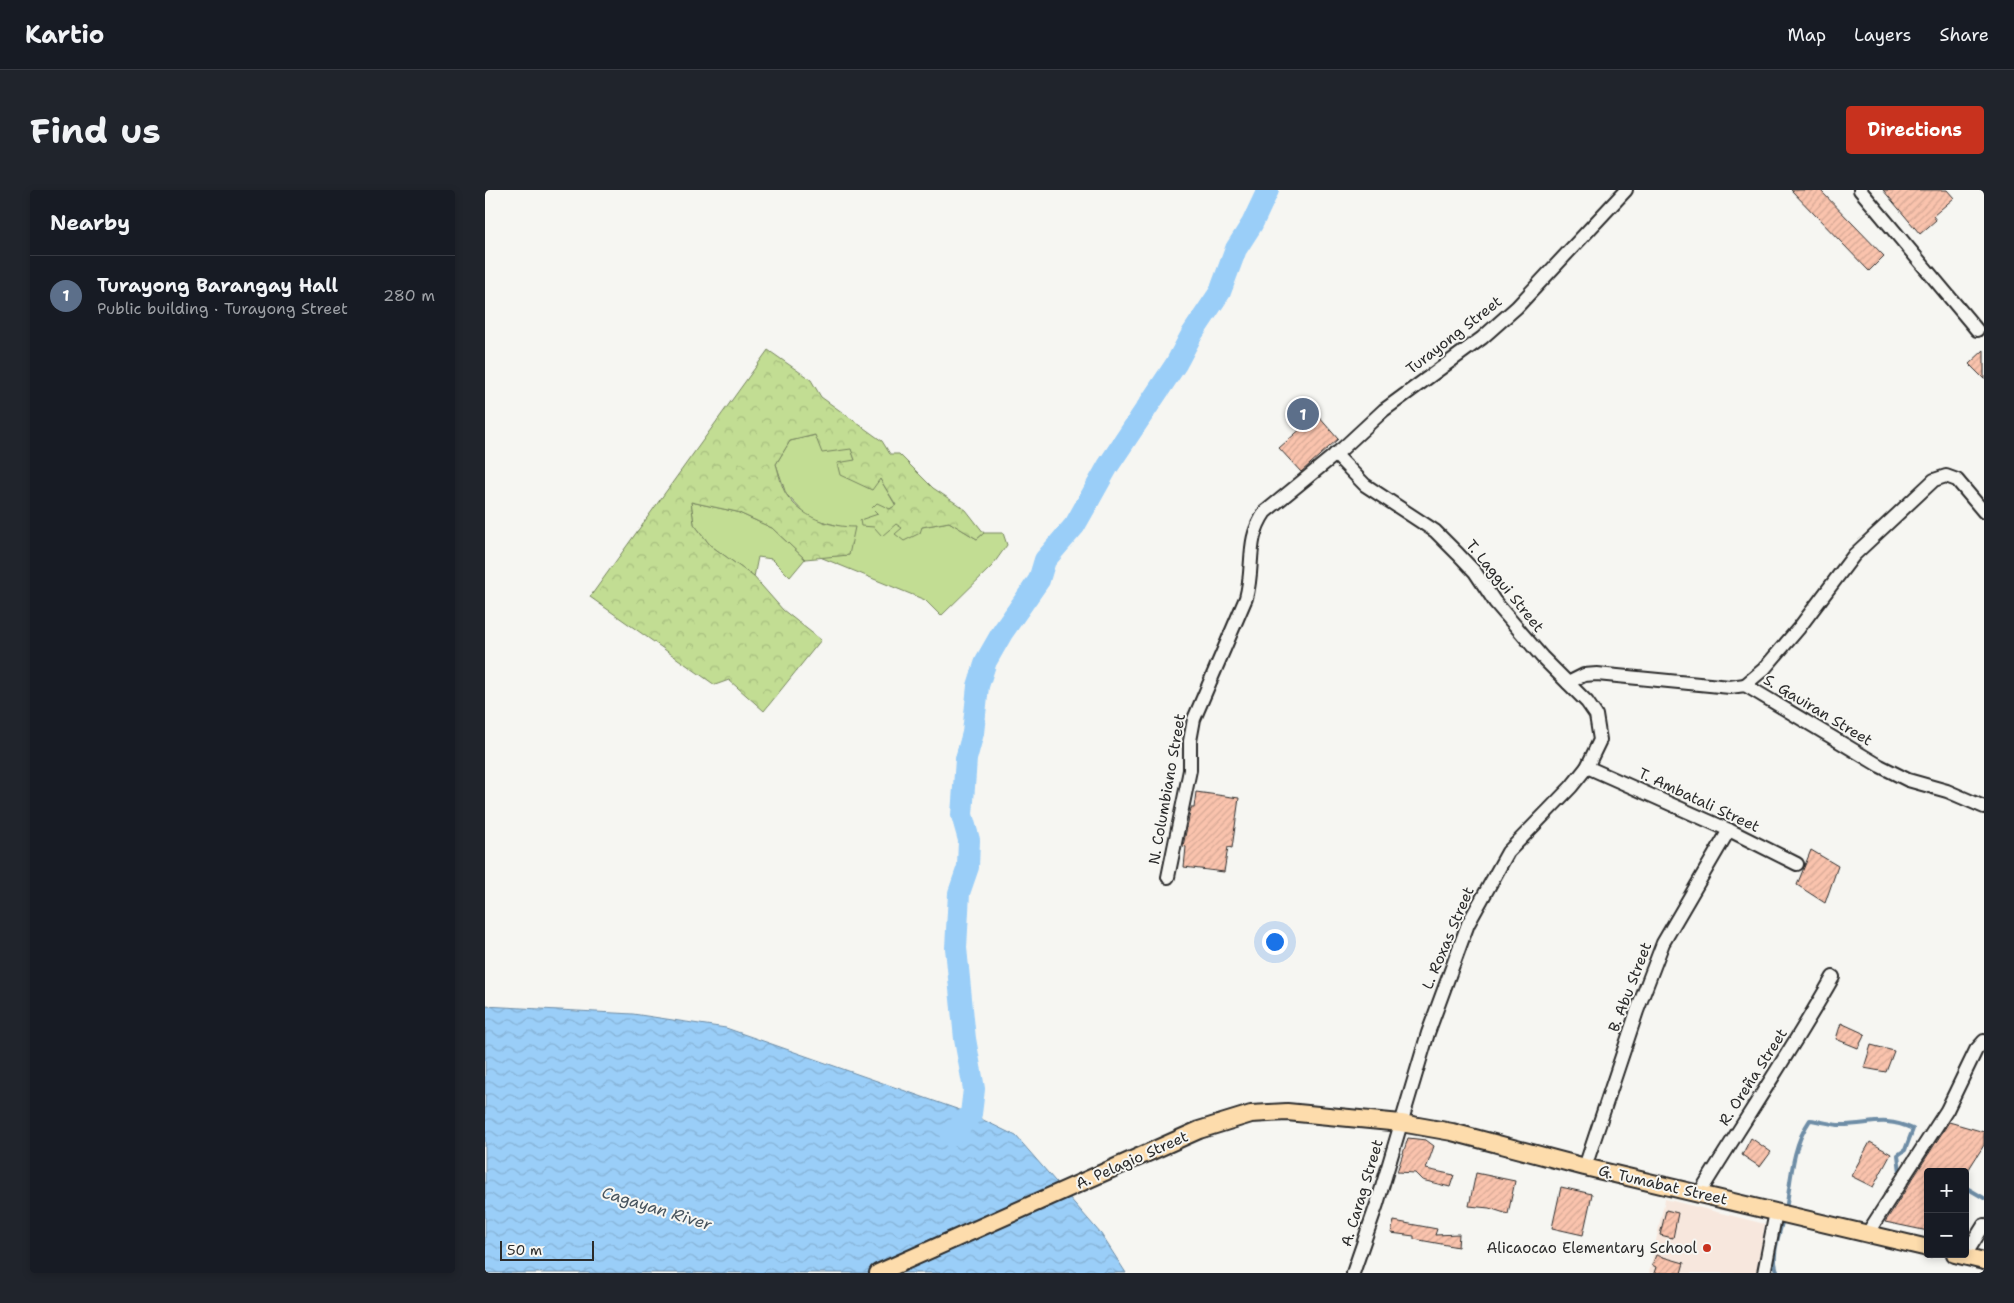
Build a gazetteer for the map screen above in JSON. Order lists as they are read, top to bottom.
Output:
{
  "streets": {
    "main road": ["A. Pelagio Street", "G. Tumabat Street"],
    "street": [
      "Turayong Street",
      "T. Laggui Street",
      "S. Gauiran Street",
      "N. Columbiano Street",
      "T. Ambatali Street",
      "L. Roxas Street",
      "B. Abu Street",
      "R. Oreña Street",
      "A. Carag Street"
    ]
  },
  "crossings": [
    ["Turayong Street", "T. Laggui Street"],
    ["Turayong Street", "N. Columbiano Street"],
    ["T. Laggui Street", "S. Gauiran Street"],
    ["T. Laggui Street", "N. Columbiano Street"],
    ["T. Laggui Street", "T. Ambatali Street"],
    ["T. Laggui Street", "L. Roxas Street"],
    ["T. Ambatali Street", "L. Roxas Street"],
    ["T. Ambatali Street", "B. Abu Street"],
    ["L. Roxas Street", "A. Pelagio Street"],
    ["L. Roxas Street", "G. Tumabat Street"],
    ["L. Roxas Street", "A. Carag Street"],
    ["B. Abu Street", "G. Tumabat Street"],
    ["R. Oreña Street", "G. Tumabat Street"],
    ["A. Pelagio Street", "G. Tumabat Street"],
    ["A. Pelagio Street", "A. Carag Street"],
    ["G. Tumabat Street", "A. Carag Street"]
  ],
  "water": ["Cagayan River"],
  "places": ["Alicaocao Elementary School"],
  "scale_bar": "50 m",
  "page": {
    "header": "Kartio",
    "nav": ["Map", "Layers", "Share"],
    "buttons": "Directions",
    "title": "Find us",
    "heading": "Nearby",
    "list": [
      {
        "mark": "1",
        "name": "Turayong Barangay Hall",
        "note": "Public building · Turayong Street",
        "value": "280 m"
      }
    ],
    "pins": "1",
    "map_buttons": ["+", "−"],
    "scale": "50 m"
  }
}
